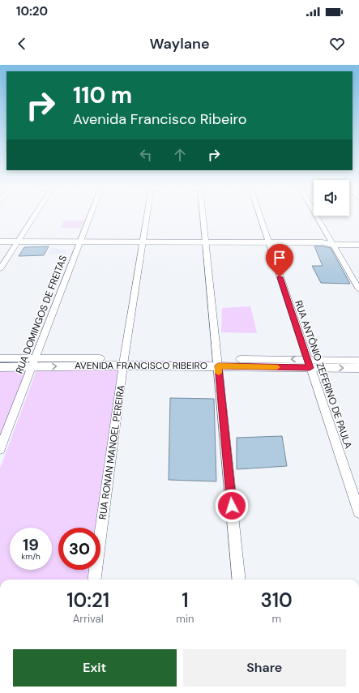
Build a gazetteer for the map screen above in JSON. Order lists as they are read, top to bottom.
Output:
{
  "streets": {
    "street": [
      "RUA DOMINGOS DE FREITAS",
      "AVENIDA FRANCISCO RIBEIRO",
      "RUA ANTÔNIO ZEFERINO DE PAULA",
      "RUA RONAN MANOEL PEREIRA"
    ]
  },
  "crossings": [
    ["RUA DOMINGOS DE FREITAS", "AVENIDA FRANCISCO RIBEIRO"],
    ["AVENIDA FRANCISCO RIBEIRO", "RUA ANTÔNIO ZEFERINO DE PAULA"],
    ["AVENIDA FRANCISCO RIBEIRO", "RUA RONAN MANOEL PEREIRA"]
  ],
  "page": {
    "status": "10:20",
    "header": "Waylane",
    "turn": ["110 m", "Avenida Francisco Ribeiro"],
    "speed": "19 km/h",
    "limit": "30",
    "eta": [
      "10:21",
      "Arrival",
      "1",
      "min",
      "310",
      "m"
    ],
    "buttons": ["Exit", "Share"]
  }
}
